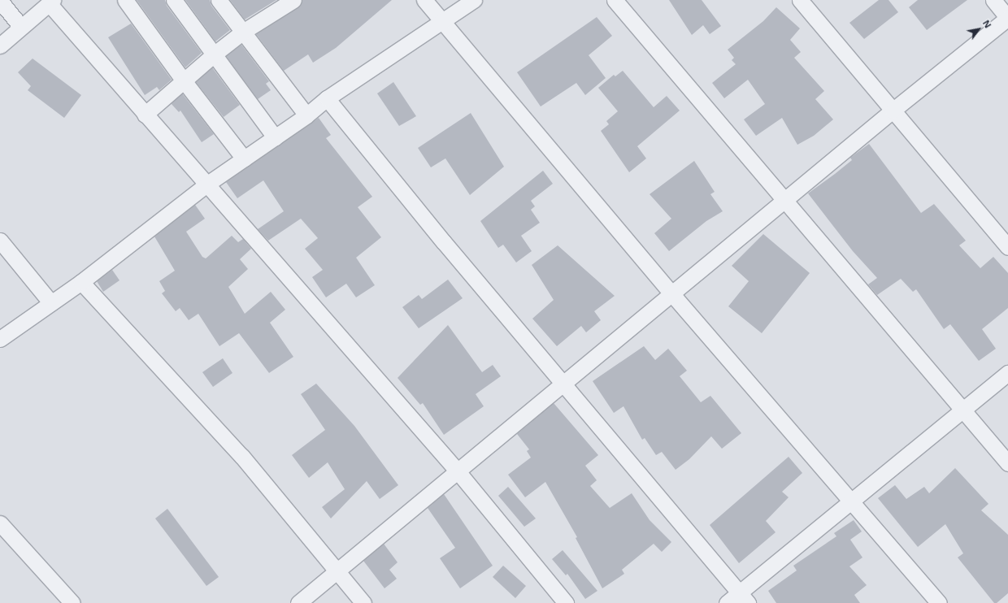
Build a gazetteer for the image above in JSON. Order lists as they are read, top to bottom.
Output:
{
  "north": "top right"
}
